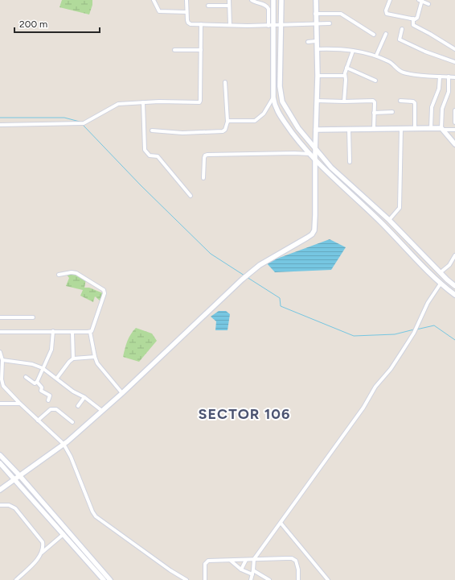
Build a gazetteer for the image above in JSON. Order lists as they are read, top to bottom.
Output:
{
  "districts": ["SECTOR 106"],
  "scale_bar": "200 m"
}
